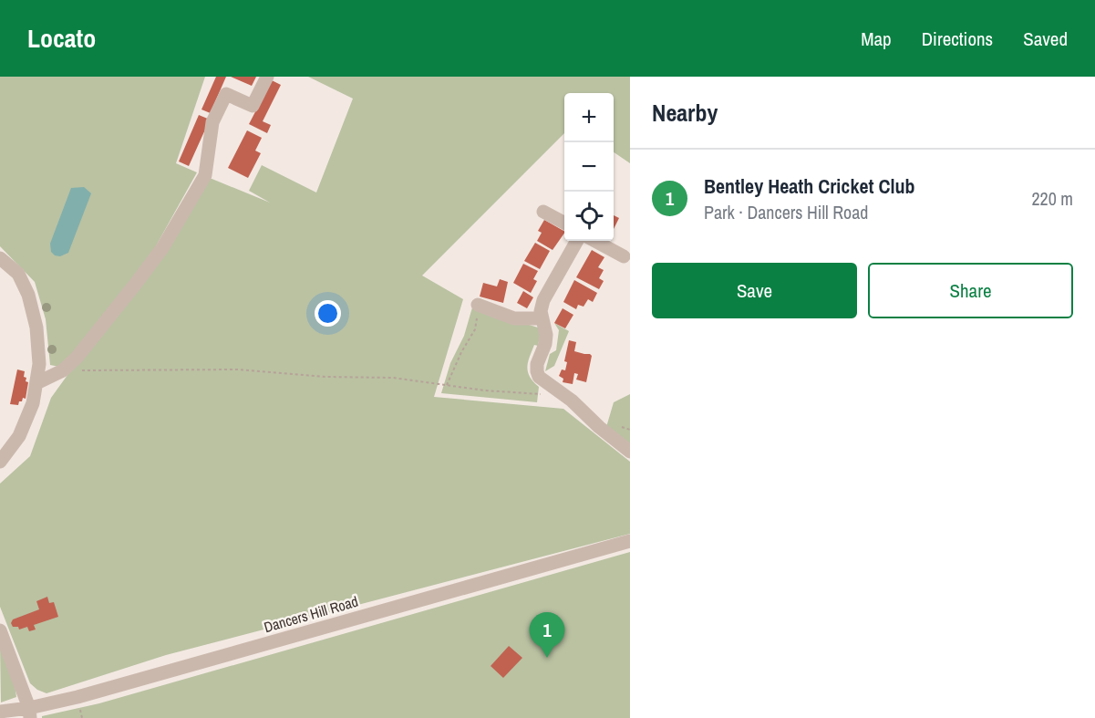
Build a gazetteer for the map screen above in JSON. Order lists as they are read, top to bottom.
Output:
{
  "streets": {
    "street": ["Dancers Hill Road"]
  },
  "page": {
    "header": "Locato",
    "nav": ["Map", "Directions", "Saved"],
    "heading": "Nearby",
    "map_buttons": ["+", "−"],
    "list": [
      {
        "mark": "1",
        "name": "Bentley Heath Cricket Club",
        "note": "Park · Dancers Hill Road",
        "value": "220 m"
      }
    ],
    "buttons": ["Save", "Share"],
    "pins": "1"
  }
}
